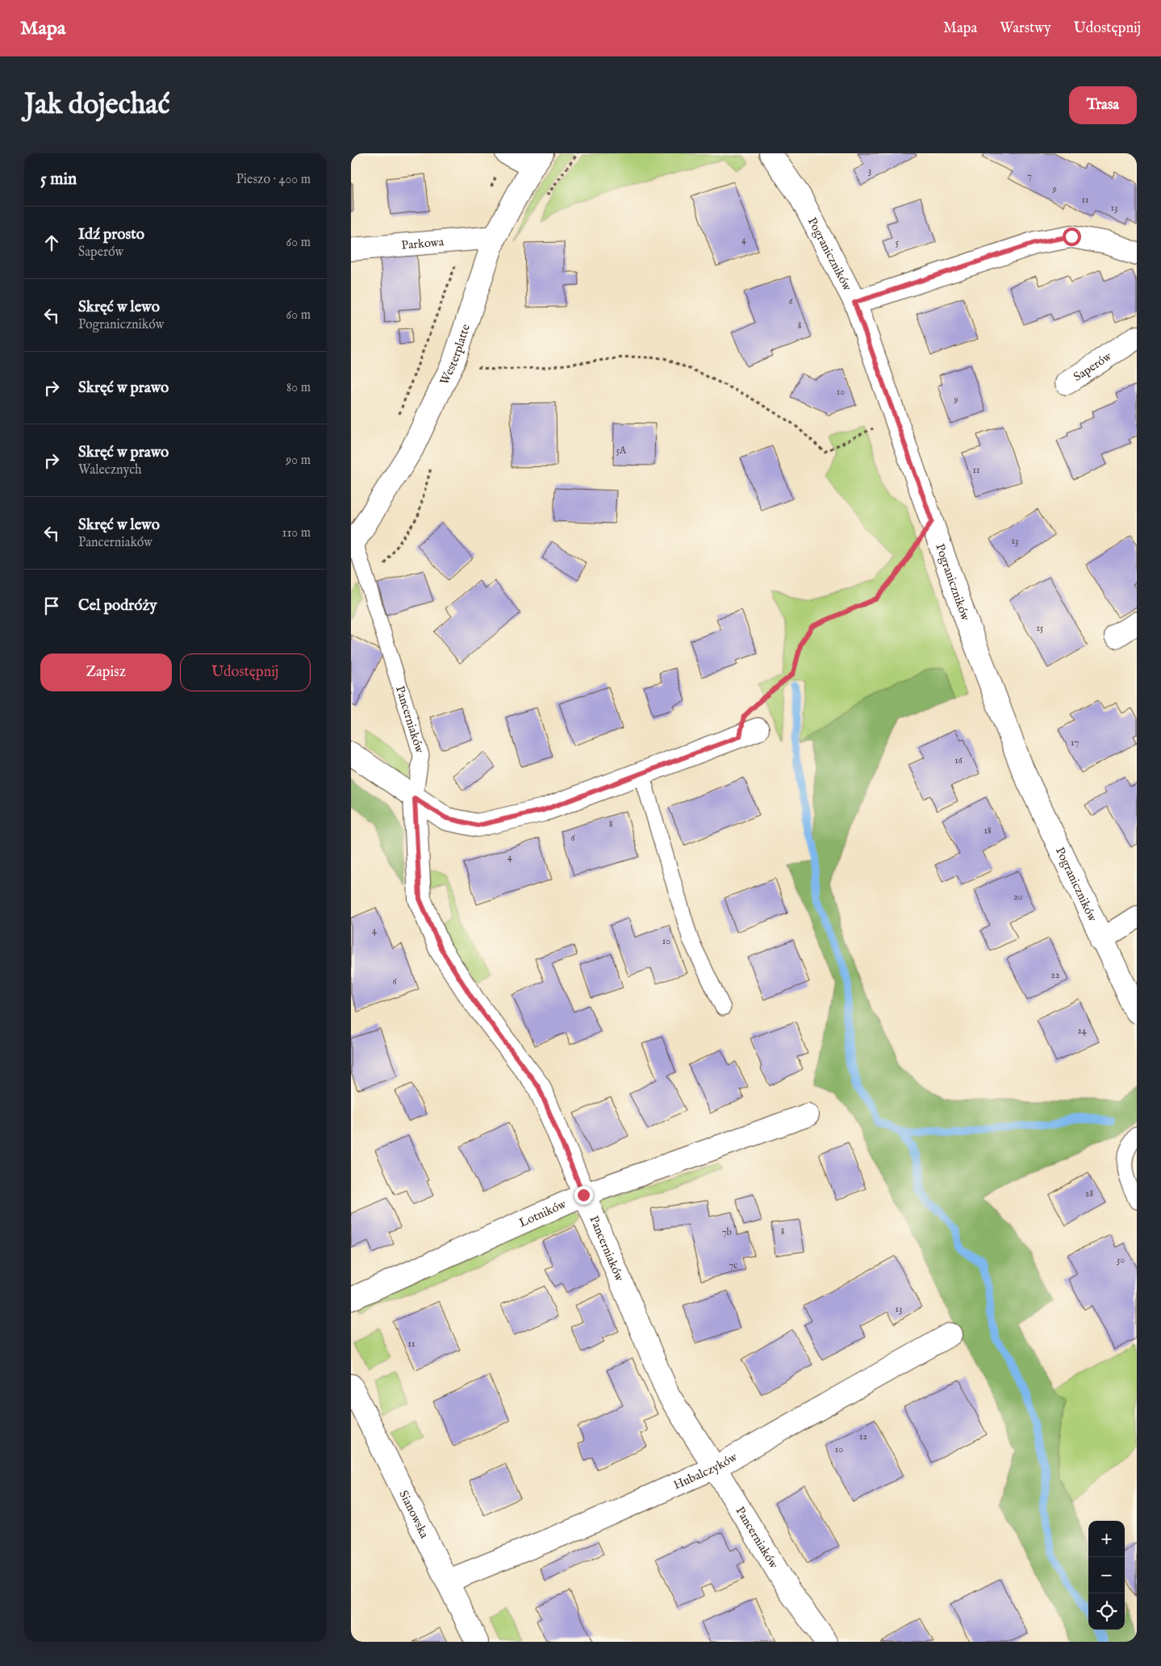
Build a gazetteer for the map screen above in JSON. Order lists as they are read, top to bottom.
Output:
{
  "streets": {
    "street": [
      "Parkowa",
      "Pograniczników",
      "Westerplatte",
      "Saperów",
      "Pancerniaków",
      "Lotników",
      "Hubalczyków",
      "Sianowska"
    ]
  },
  "crossings": [
    ["Parkowa", "Westerplatte"],
    ["Westerplatte", "Pancerniaków"],
    ["Pancerniaków", "Lotników"],
    ["Pancerniaków", "Hubalczyków"],
    ["Hubalczyków", "Sianowska"]
  ],
  "house_numbers": [
    "3",
    "7",
    "9",
    "11",
    "13",
    "4",
    "5",
    "6",
    "8",
    "10",
    "9",
    "5A",
    "11",
    "13",
    "15",
    "17",
    "16",
    "8",
    "18",
    "6",
    "4",
    "20",
    "4",
    "10",
    "22",
    "6",
    "24",
    "28",
    "8",
    "7b",
    "30",
    "7c",
    "13",
    "11",
    "12",
    "10"
  ],
  "page": {
    "header": "Mapa",
    "nav": ["Mapa", "Warstwy", "Udostępnij"],
    "buttons": [
      "Trasa",
      ["Zapisz", "Udostępnij"]
    ],
    "title": "Jak dojechać",
    "heading": ["5 min", "Pieszo · 400 m"],
    "list": [
      ["Idź prosto", "Saperów", "60 m"],
      ["Skręć w lewo", "Pograniczników", "60 m"],
      ["Skręć w prawo", "80 m"],
      ["Skręć w prawo", "Walecznych", "90 m"],
      ["Skręć w lewo", "Pancerniaków", "110 m"],
      "Cel podróży"
    ],
    "map_buttons": ["+", "−"]
  }
}
